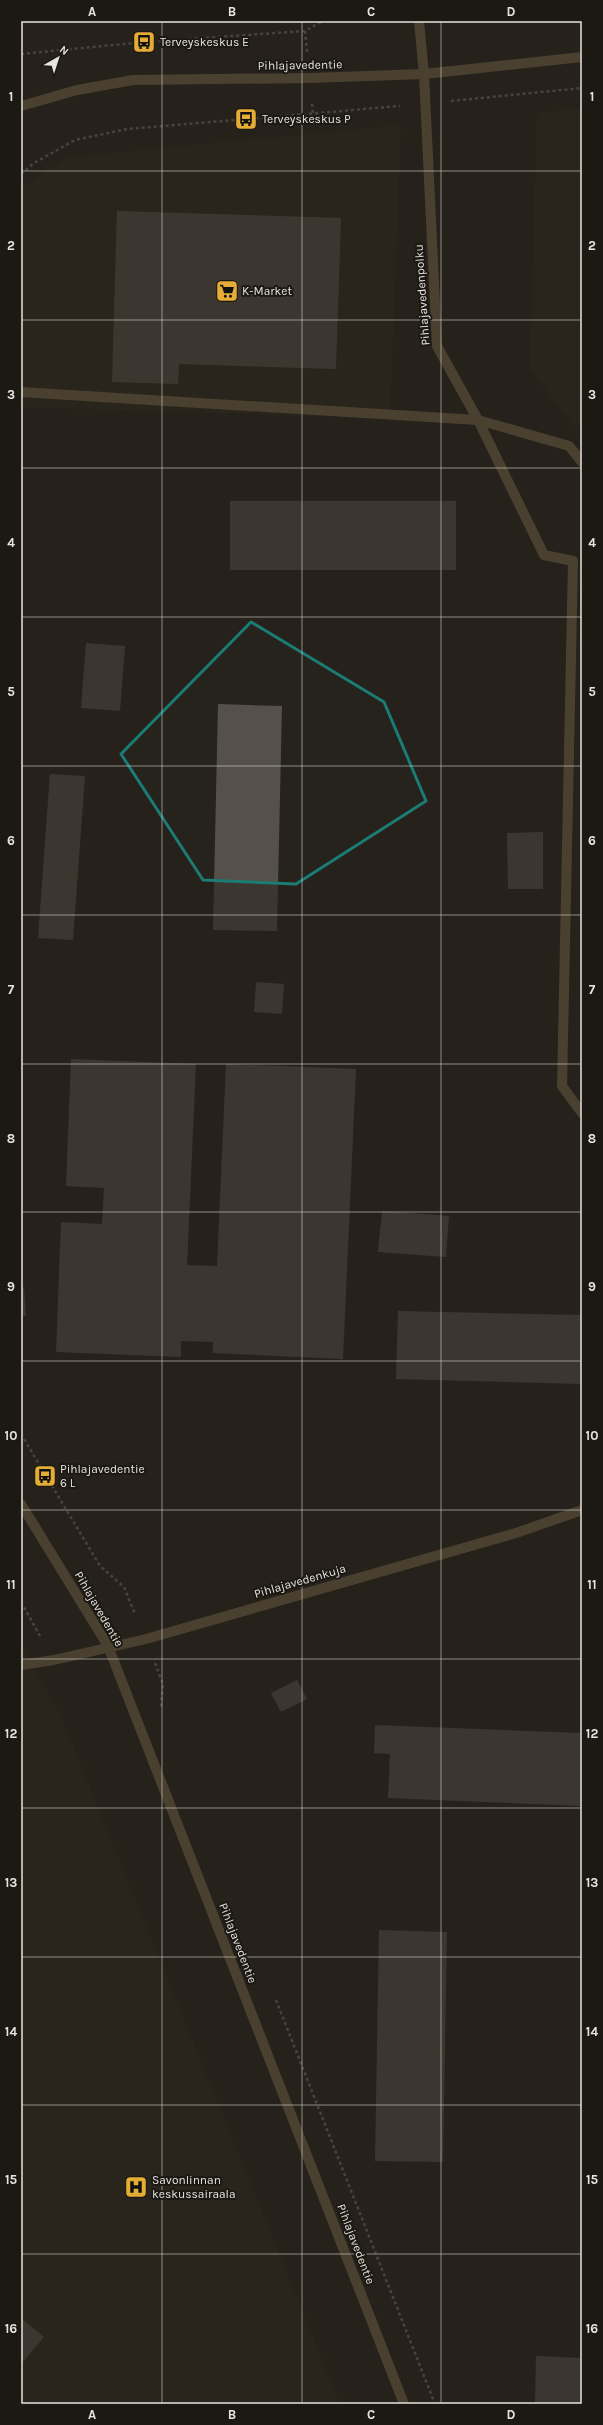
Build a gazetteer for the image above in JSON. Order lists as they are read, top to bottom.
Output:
{
  "streets": {
    "street": ["Pihlajavedentie", "Pihlajavedenpolku", "Pihlajavedenkuja"]
  },
  "crossings": [
    ["Pihlajavedentie", "Pihlajavedenpolku"],
    ["Pihlajavedentie", "Pihlajavedenkuja"]
  ],
  "places": {
    "bus stop": ["Terveyskeskus E", "Terveyskeskus P", "Pihlajavedentie 6 L"],
    "supermarket": ["K-Market"],
    "hospital": ["Savonlinnan keskussairaala"]
  },
  "north": "top right",
  "grid": {
    "columns": [
      "A",
      "B",
      "C",
      "D"
    ],
    "rows": [
      "1",
      "2",
      "3",
      "4",
      "5",
      "6",
      "7",
      "8",
      "9",
      "10",
      "11",
      "12",
      "13",
      "14",
      "15",
      "16"
    ]
  }
}
